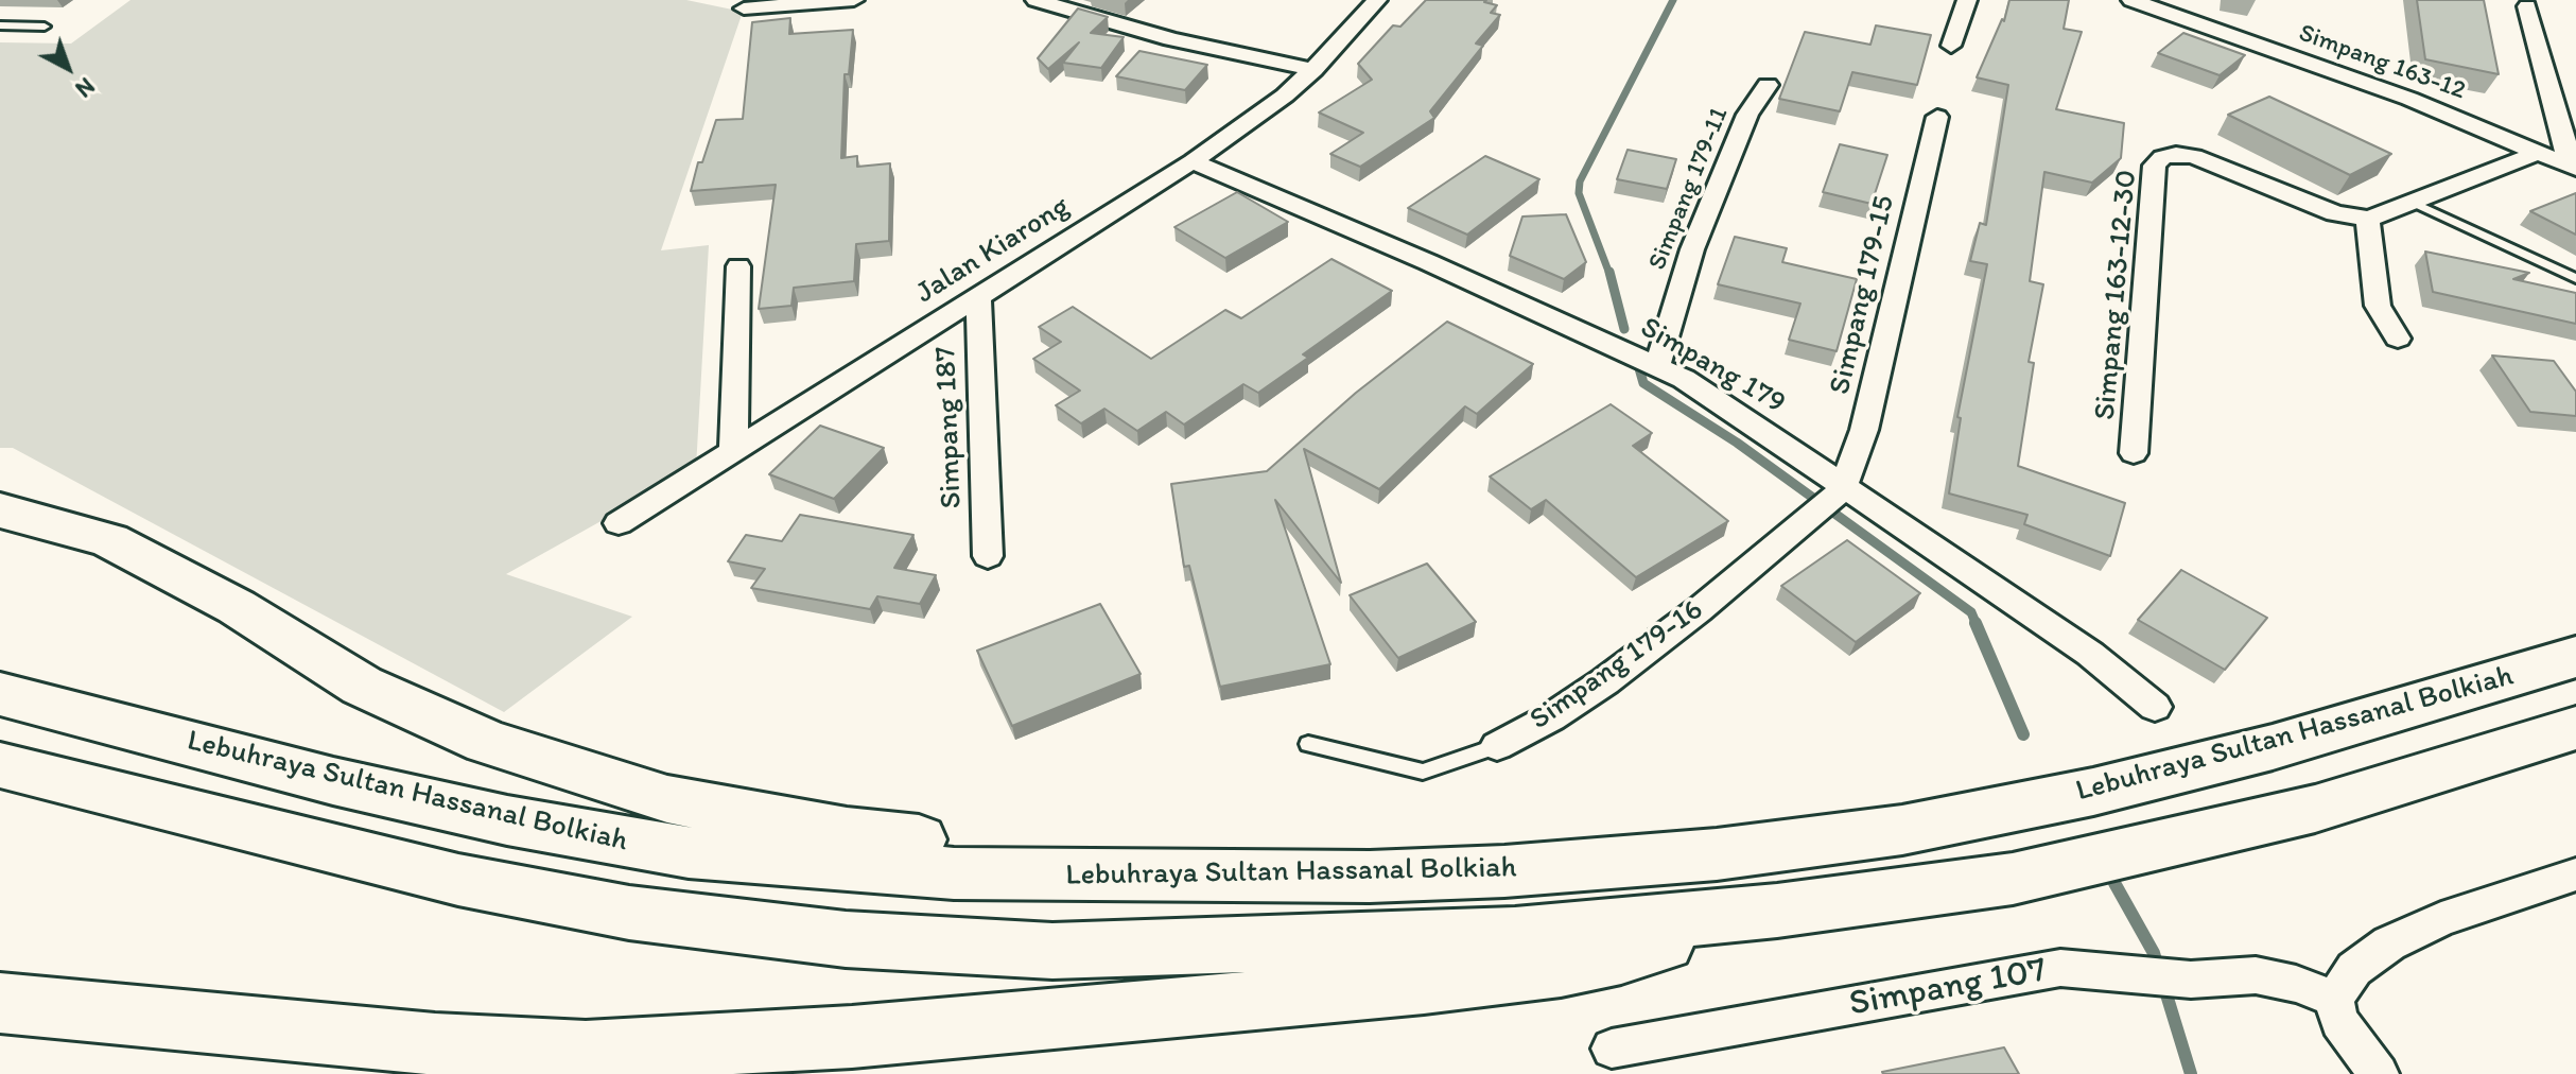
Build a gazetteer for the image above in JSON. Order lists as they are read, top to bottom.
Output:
{
  "streets": {
    "highway": ["Lebuhraya Sultan Hassanal Bolkiah"],
    "street": [
      "Simpang 163-12",
      "Simpang 179-11",
      "Jalan Kiarong",
      "Simpang 179-15",
      "Simpang 163-12-30",
      "Simpang 179",
      "Simpang 187",
      "Simpang 179-16",
      "Simpang 107"
    ]
  },
  "crossings": [
    ["Simpang 179-11", "Simpang 179"],
    ["Jalan Kiarong", "Simpang 179"],
    ["Jalan Kiarong", "Simpang 187"],
    ["Simpang 179-15", "Simpang 179"],
    ["Simpang 179-15", "Simpang 179-16"],
    ["Simpang 179", "Simpang 179-16"]
  ],
  "north": "bottom right"
}
